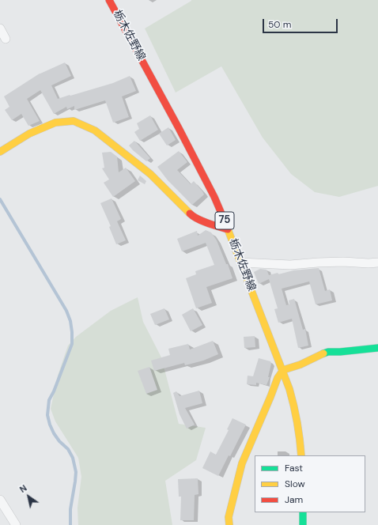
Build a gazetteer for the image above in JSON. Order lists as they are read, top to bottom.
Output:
{
  "streets": {
    "street": ["栃木佐野線", "75"]
  },
  "legend": ["Fast", "Slow", "Jam"],
  "scale_bar": "50 m",
  "north": "top left"
}
